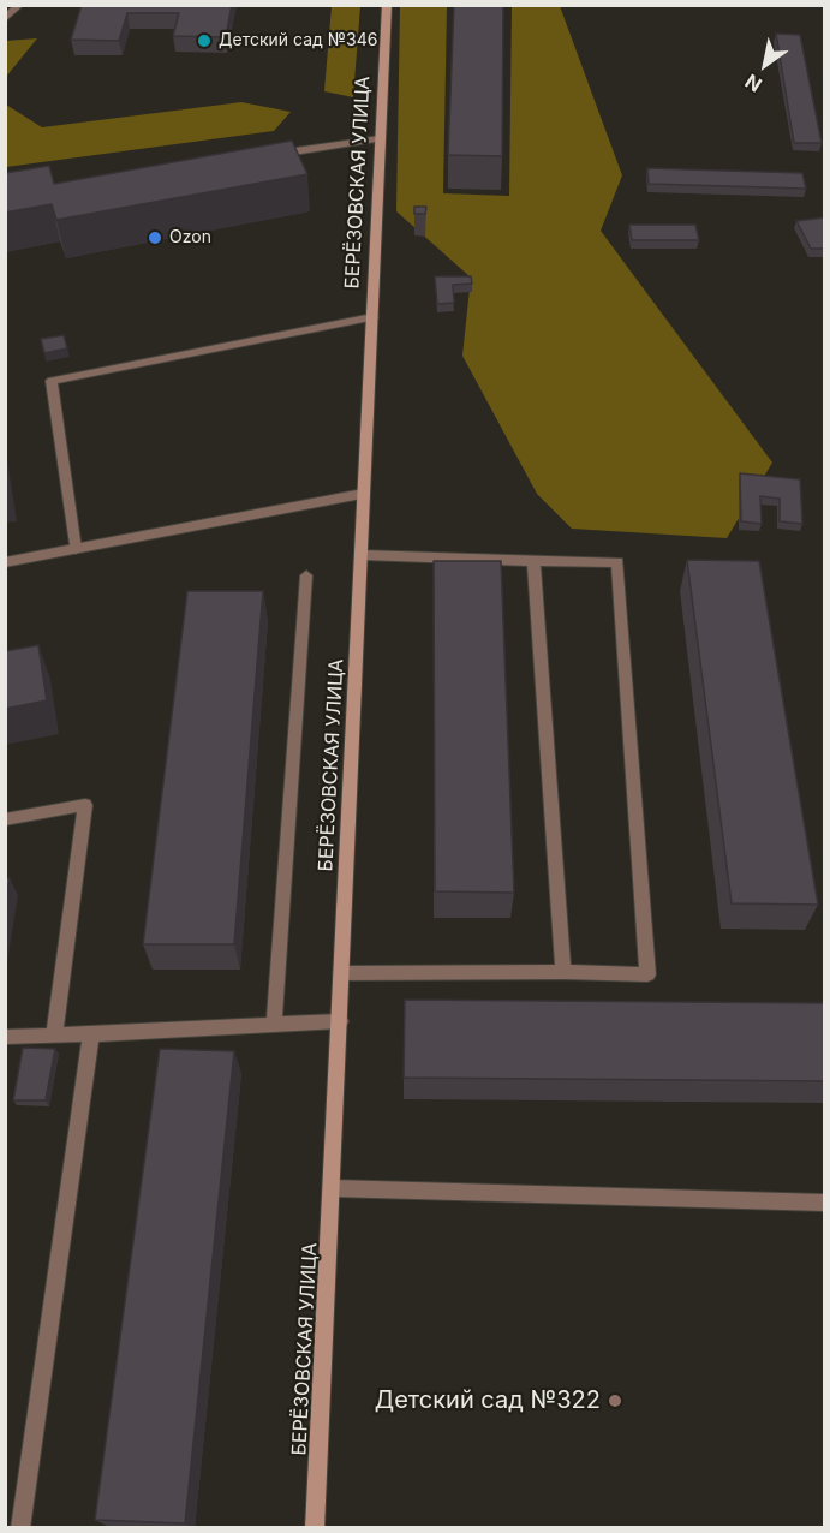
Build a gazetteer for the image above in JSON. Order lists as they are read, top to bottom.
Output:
{
  "streets": {
    "street": ["БЕРЁЗОВСКАЯ УЛИЦА"]
  },
  "places": ["Детский сад №346", "Ozon", "Детский сад №322"],
  "north": "bottom left"
}
